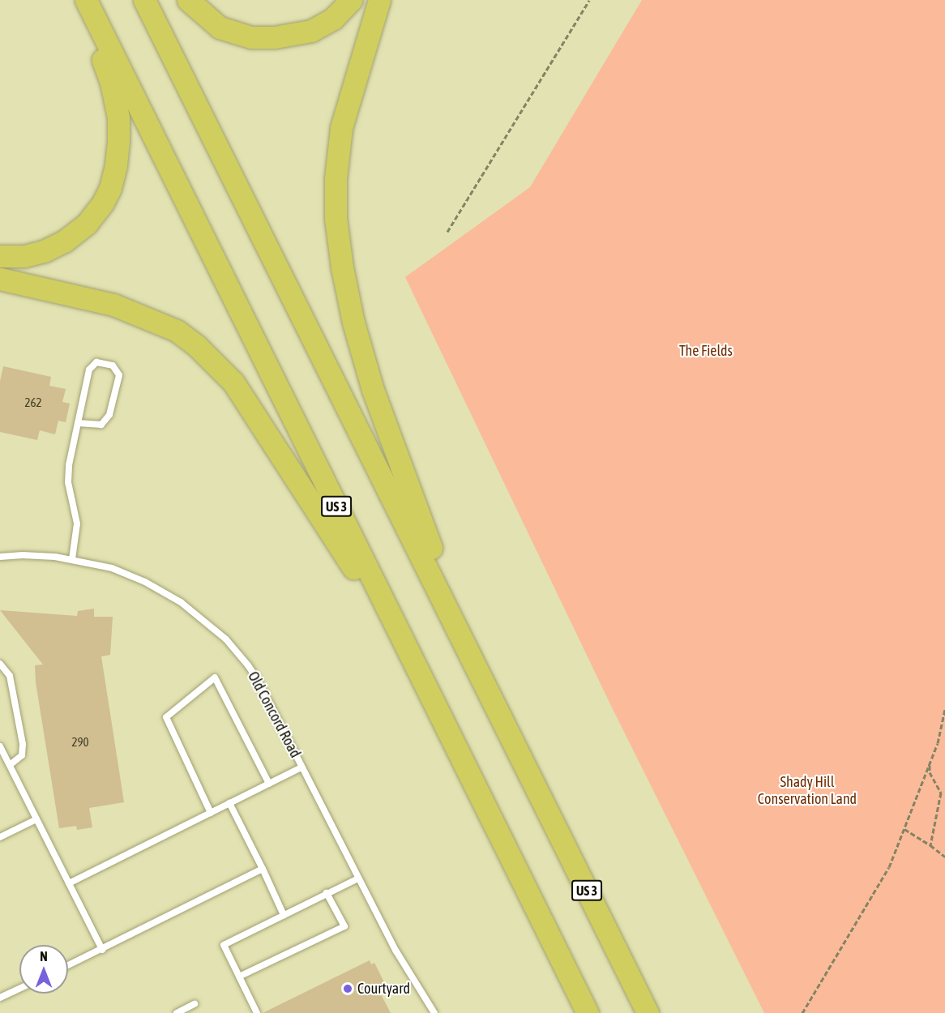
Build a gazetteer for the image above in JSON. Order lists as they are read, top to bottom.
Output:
{
  "streets": {
    "highway": ["US 3"],
    "lane": ["Old Concord Road"]
  },
  "parks": ["The Fields", "Shady Hill Conservation Land"],
  "places": ["Courtyard"],
  "house_numbers": ["262", "290"],
  "north": "top"
}
